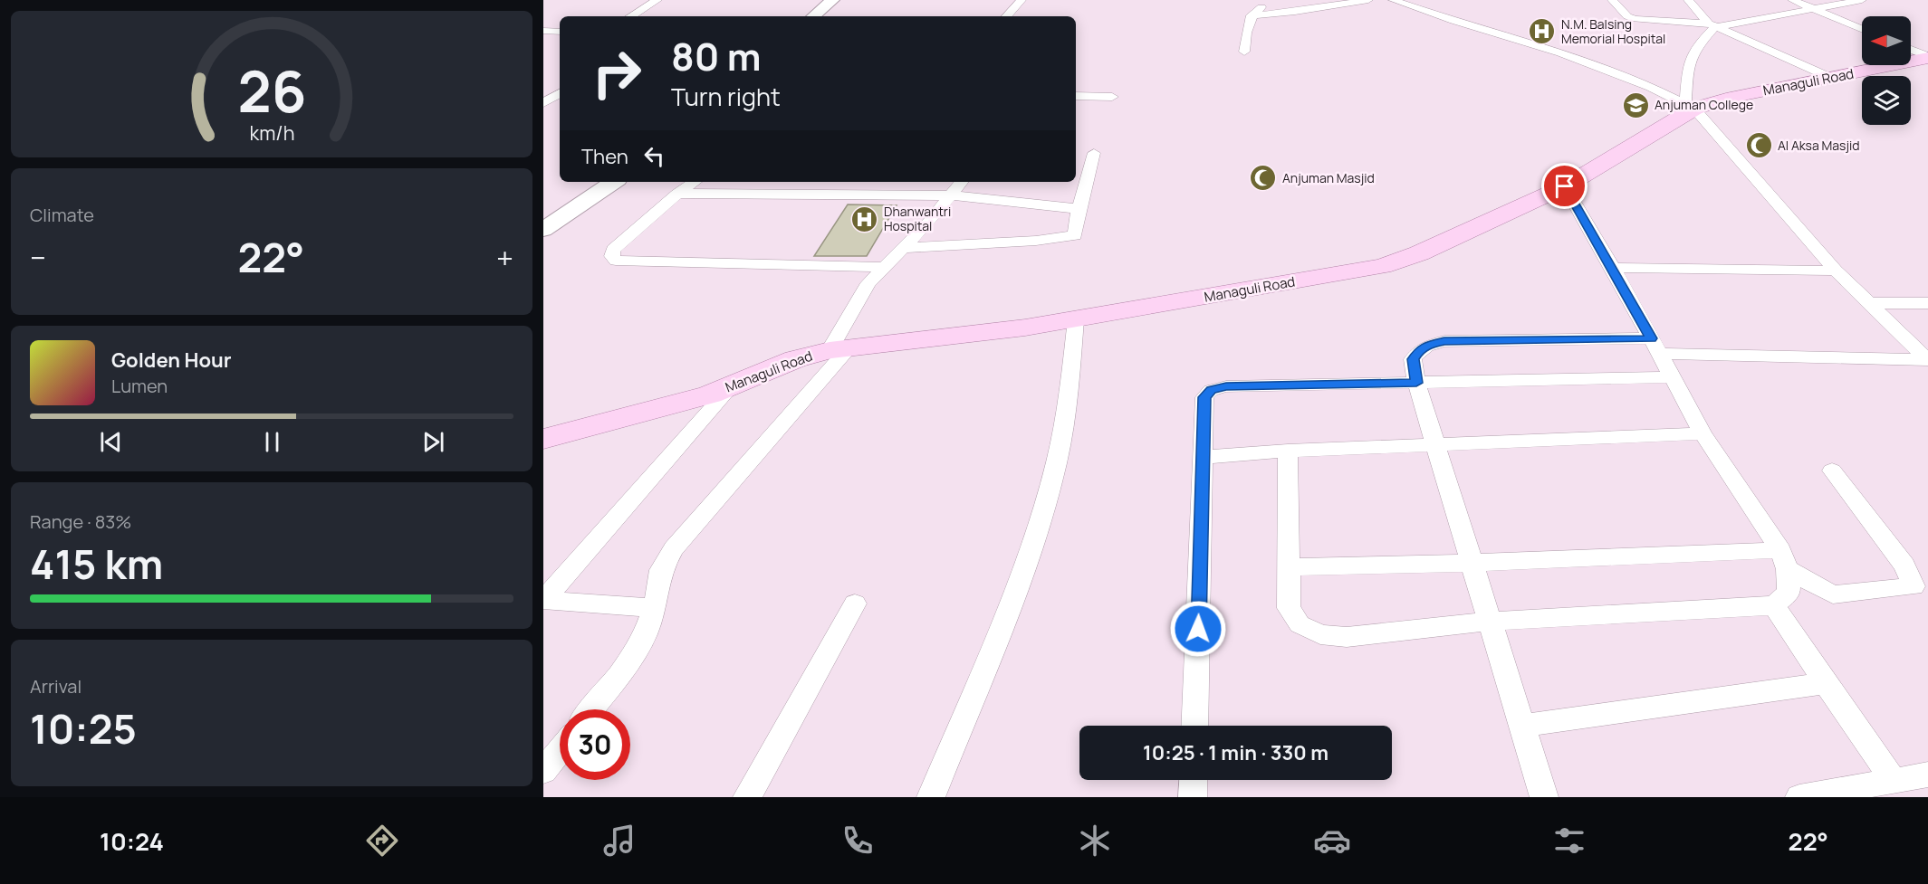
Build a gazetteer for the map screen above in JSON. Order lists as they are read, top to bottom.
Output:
{
  "streets": {
    "main road": ["Managuli Road"]
  },
  "places": {
    "hospital": ["N.M. Balsing Memorial Hospital", "Dhanwantri Hospital"],
    "school or university": ["Anjuman College"],
    "mosque": ["Al Aksa Masjid", "Anjuman Masjid"]
  },
  "north": "left",
  "page": {
    "turn": ["80 m", "Turn right"],
    "then": "Then",
    "tile": [
      "Climate",
      ["Range · 83%", "415 km"],
      ["Arrival", "10:25"]
    ],
    "heat": ["−", "22°", "+"],
    "song": ["Golden Hour", "Lumen"],
    "limit": "30",
    "trip": "10:25 · 1 min · 330 m",
    "tabs": ["10:24", "22°"],
    "gauge": ["26", "km/h"]
  }
}
